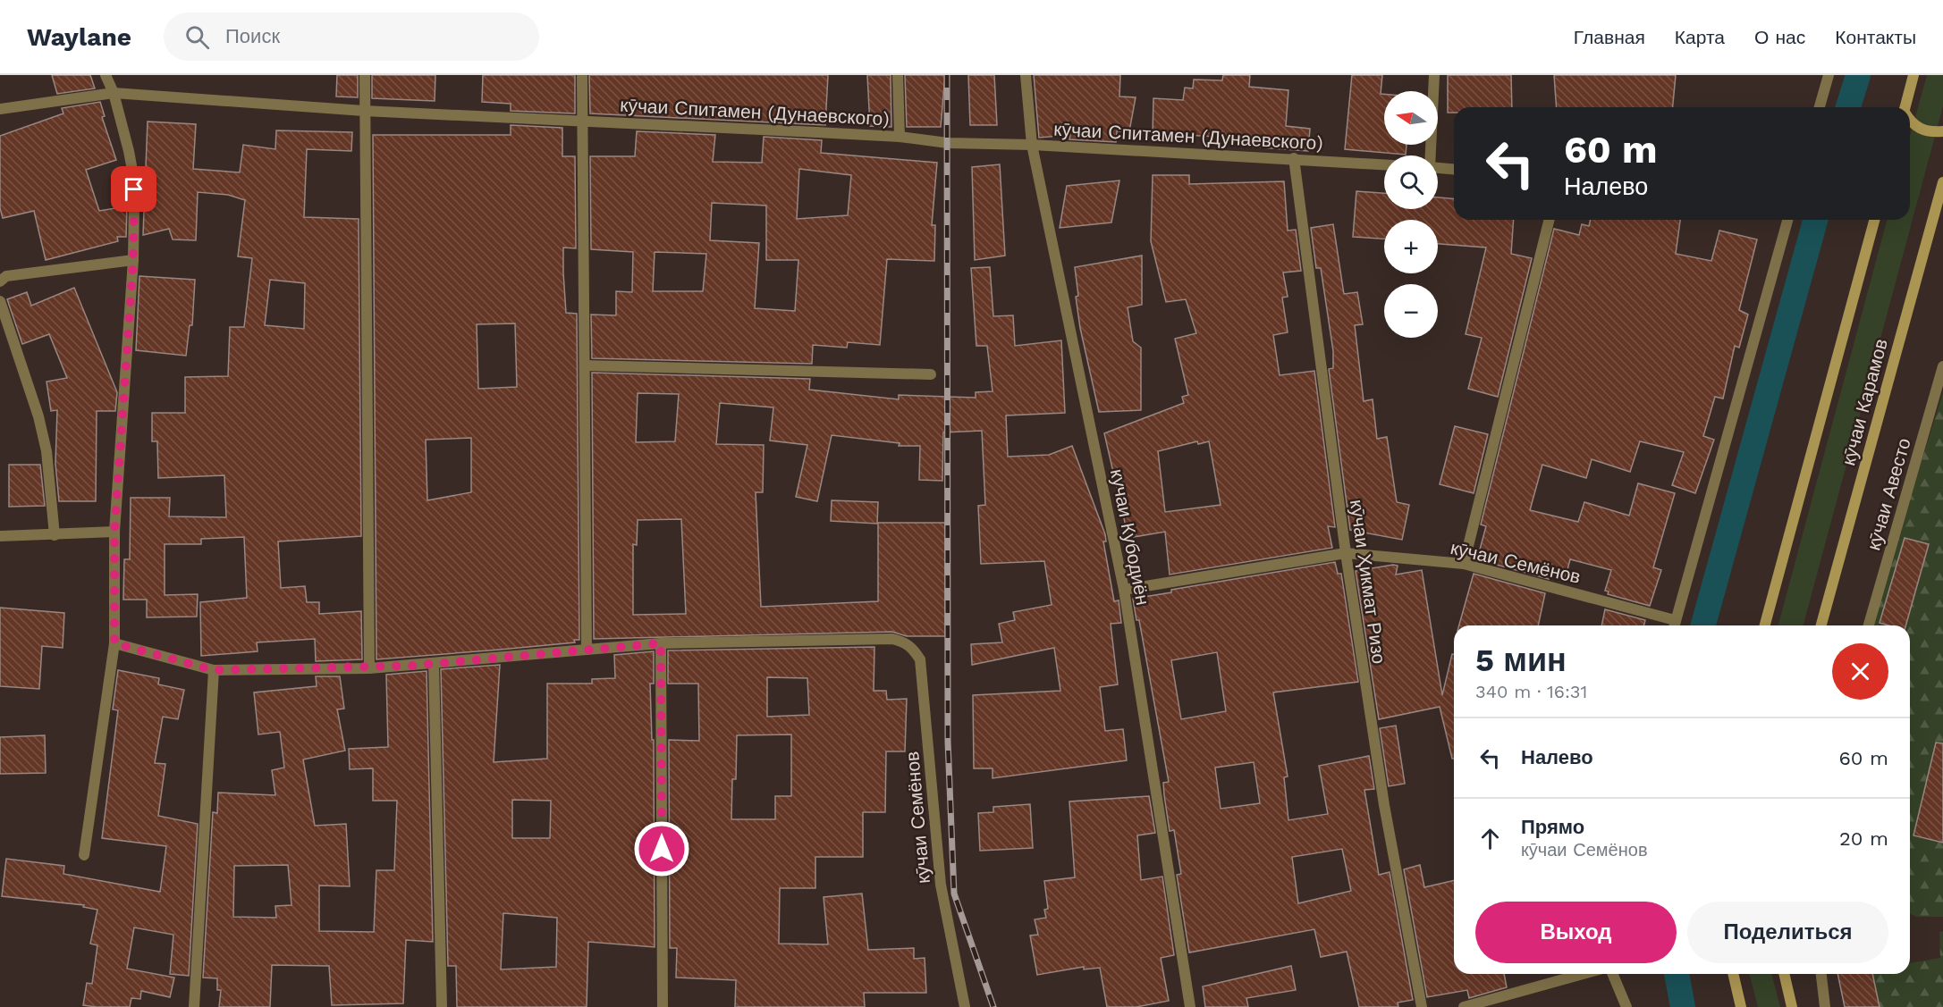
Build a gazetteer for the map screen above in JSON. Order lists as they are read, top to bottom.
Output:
{
  "streets": {
    "main road": ["кӯчаи Карамов"],
    "street": [
      "кӯчаи Спитамен (Дунаевского)",
      "кӯчаи Авесто",
      "кучаи Кубодиён",
      "кӯчаи Семёнов",
      "кӯчаи Ҳикмат Ризо"
    ]
  },
  "crossings": [
    ["кӯчаи Спитамен (Дунаевского)", "кучаи Кубодиён"],
    ["кӯчаи Спитамен (Дунаевского)", "кӯчаи Ҳикмат Ризо"],
    ["кучаи Кубодиён", "кӯчаи Семёнов"],
    ["кӯчаи Семёнов", "кӯчаи Ҳикмат Ризо"]
  ],
  "north": "left",
  "page": {
    "header": "Waylane",
    "search": "Поиск",
    "nav": [
      "Главная",
      "Карта",
      "О нас",
      "Контакты"
    ],
    "map_buttons": ["+", "−"],
    "turn": ["60 m", "Налево"],
    "heading": ["5 мин", "340 m · 16:31"],
    "list": [
      {
        "name": "Налево",
        "value": "60 m"
      },
      {
        "name": "Прямо",
        "note": "кӯчаи Семёнов",
        "value": "20 m"
      }
    ],
    "buttons": ["Выход", "Поделиться"]
  }
}
